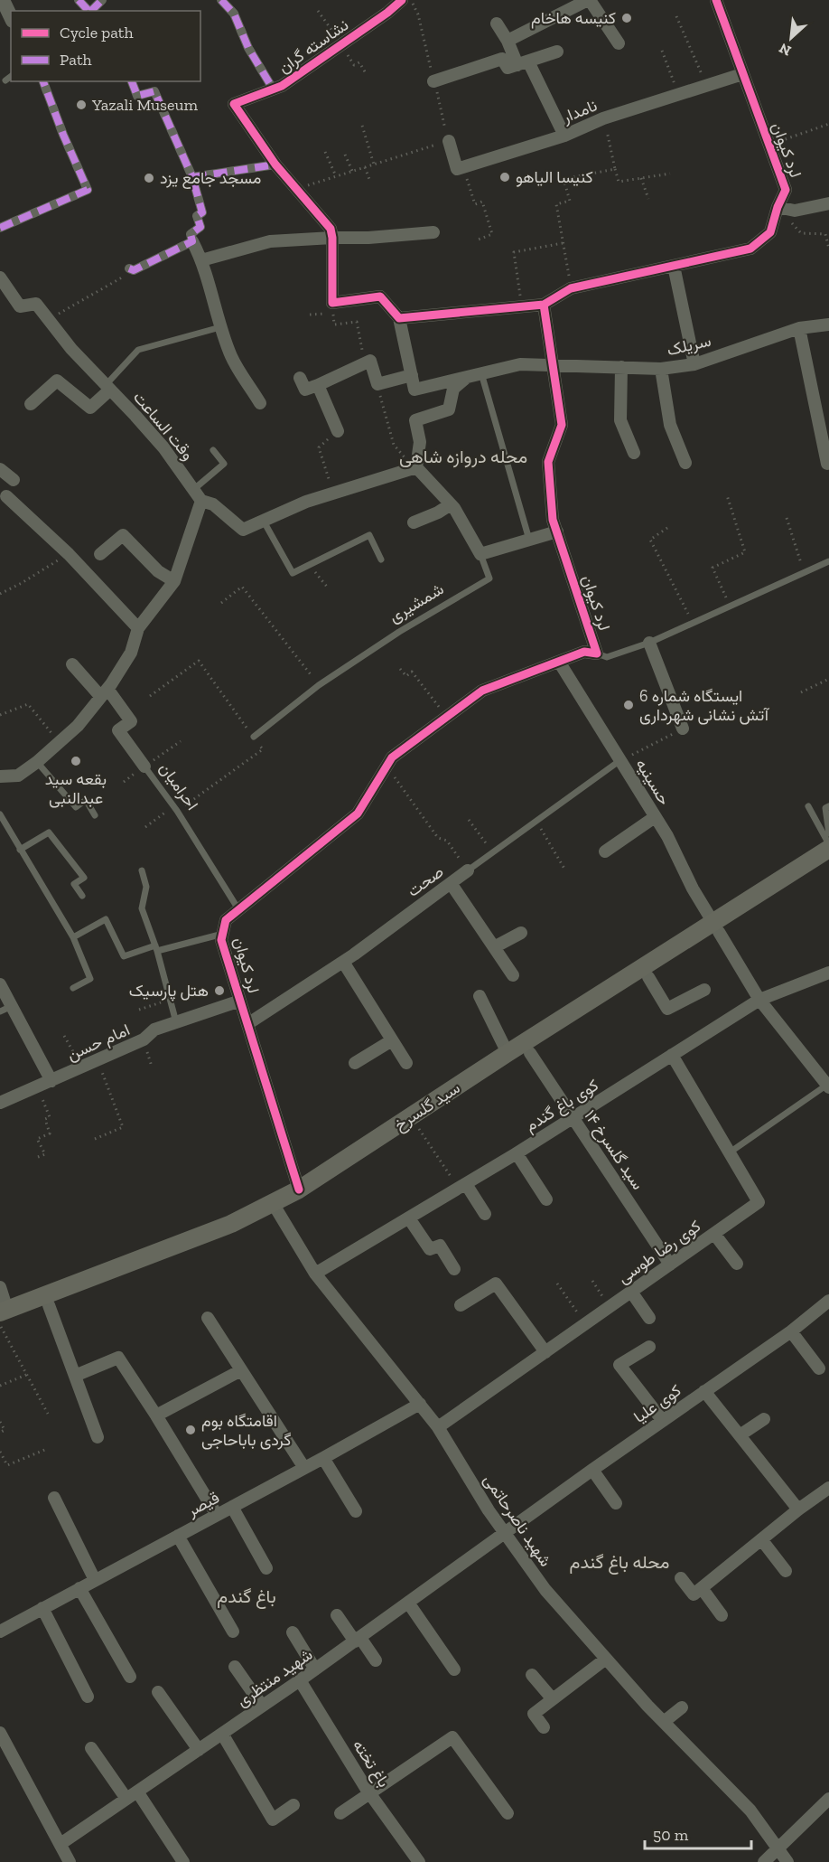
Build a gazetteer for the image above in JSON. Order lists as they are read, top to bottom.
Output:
{
  "streets": {
    "main road": ["سید گلسرخ"],
    "street": [
      "نشاسته گران",
      "نامدار",
      "لرد کیوان",
      "سریلک",
      "وقت الساعت",
      "شمشیری",
      "حسینیه",
      "احرامیان",
      "صحت",
      "امام حسن",
      "کوی باغ گندم",
      "سید گلسرخ ۱۴",
      "کوی رضا طوسی",
      "کوی علیا",
      "قیصر",
      "شهید ناصرحاتمی",
      "شهید منتظری",
      "باغ تخته"
    ]
  },
  "crossings": [
    ["نامدار", "لرد کیوان"],
    ["لرد کیوان", "سریلک"],
    ["لرد کیوان", "حسینیه"],
    ["لرد کیوان", "احرامیان"],
    ["لرد کیوان", "صحت"],
    ["لرد کیوان", "امام حسن"],
    ["لرد کیوان", "سید گلسرخ"],
    ["حسینیه", "صحت"],
    ["حسینیه", "کوی باغ گندم"],
    ["حسینیه", "سید گلسرخ"],
    ["کوی باغ گندم", "سید گلسرخ ۱۴"],
    ["کوی باغ گندم", "کوی رضا طوسی"],
    ["کوی باغ گندم", "شهید ناصرحاتمی"],
    ["سید گلسرخ", "سید گلسرخ ۱۴"],
    ["سید گلسرخ", "شهید ناصرحاتمی"],
    ["سید گلسرخ ۱۴", "کوی رضا طوسی"],
    ["کوی رضا طوسی", "شهید ناصرحاتمی"],
    ["کوی علیا", "شهید ناصرحاتمی"],
    ["کوی علیا", "شهید منتظری"],
    ["قیصر", "شهید ناصرحاتمی"],
    ["شهید ناصرحاتمی", "شهید منتظری"],
    ["شهید منتظری", "باغ تخته"]
  ],
  "districts": ["محله دروازه شاهی", "محله باغ گندم", "باغ گندم"],
  "places": [
    "کنیسه هاخام",
    "Yazali Museum",
    "کنیسا الیاهو",
    "مسجد جامع یزد",
    "ایستگاه شماره 6 آتش نشانی شهرداری",
    "بقعه سید عبدالنبی",
    "هتل پارسیک",
    "اقامتگاه بوم گردی باباحاجی"
  ],
  "legend": ["Cycle path", "Path"],
  "scale_bar": "50 m",
  "north": "bottom left"
}
